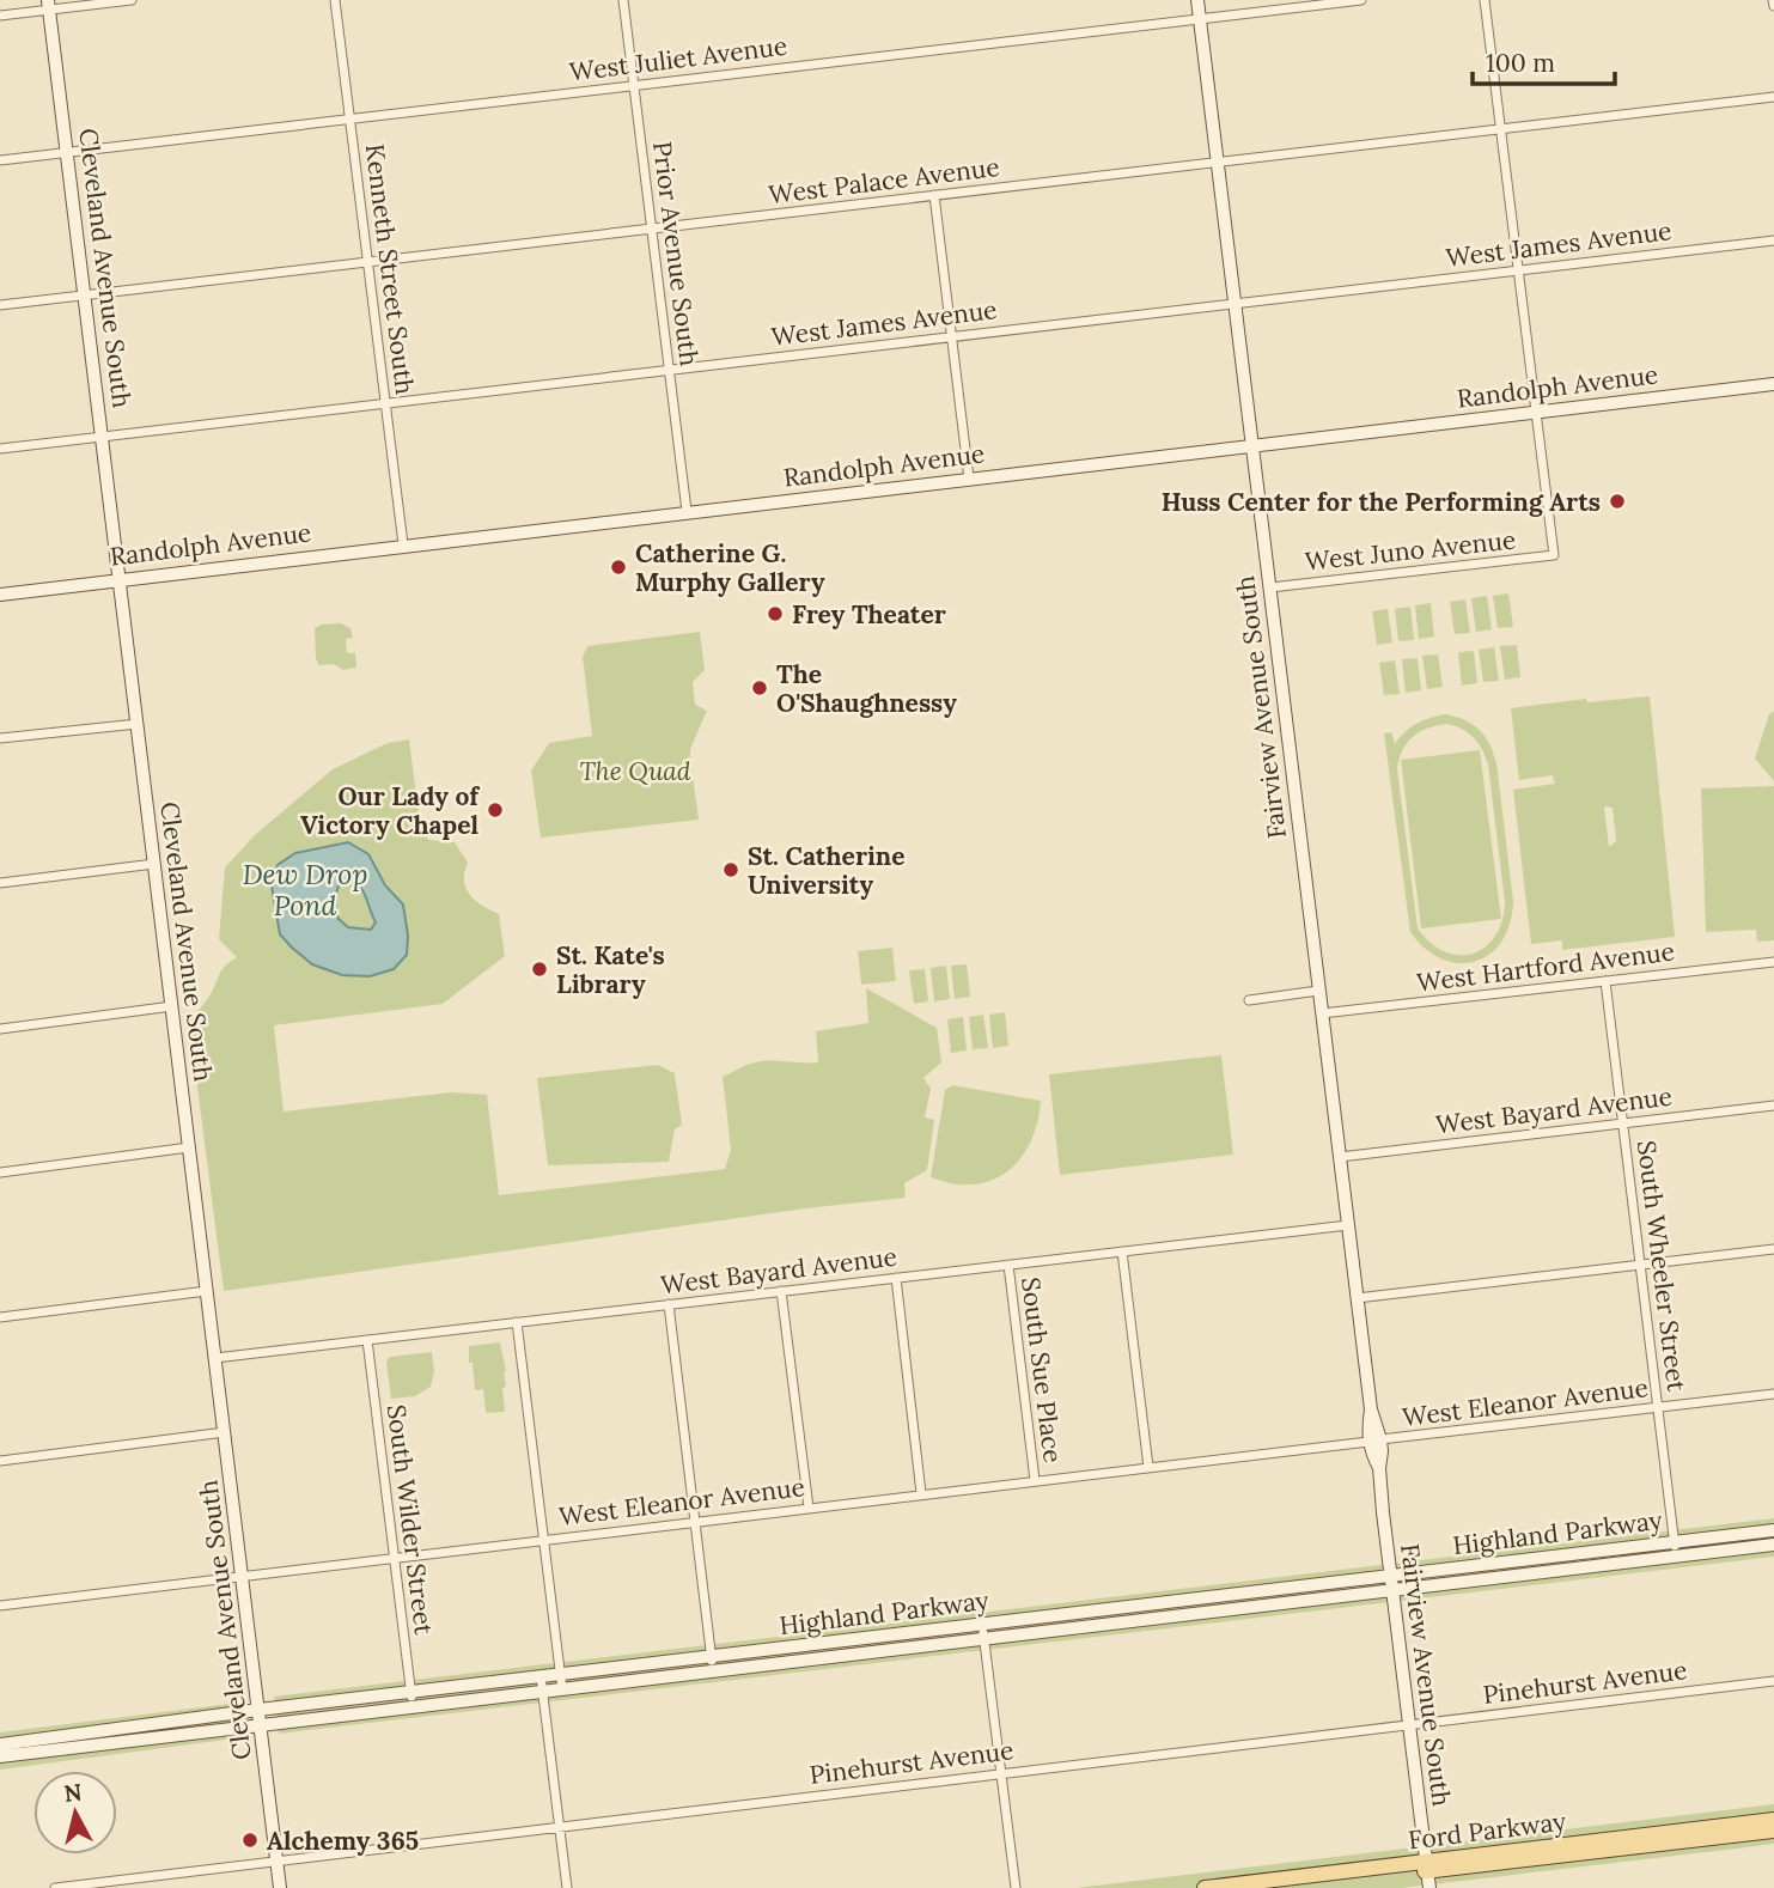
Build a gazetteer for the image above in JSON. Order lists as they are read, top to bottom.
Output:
{
  "streets": {
    "main road": ["Ford Parkway"],
    "street": [
      "West Juliet Avenue",
      "West Palace Avenue",
      "West James Avenue",
      "Prior Avenue South",
      "Cleveland Avenue South",
      "Kenneth Street South",
      "Randolph Avenue",
      "West Juno Avenue",
      "Fairview Avenue South",
      "West Hartford Avenue",
      "West Bayard Avenue",
      "South Wheeler Street",
      "South Sue Place",
      "West Eleanor Avenue",
      "South Wilder Street",
      "Highland Parkway",
      "Pinehurst Avenue"
    ]
  },
  "crossings": [
    ["West Juliet Avenue", "Prior Avenue South"],
    ["West Juliet Avenue", "Cleveland Avenue South"],
    ["West Juliet Avenue", "Kenneth Street South"],
    ["West Juliet Avenue", "Fairview Avenue South"],
    ["West Palace Avenue", "Prior Avenue South"],
    ["West Palace Avenue", "Cleveland Avenue South"],
    ["West Palace Avenue", "Kenneth Street South"],
    ["West Palace Avenue", "Fairview Avenue South"],
    ["West James Avenue", "Prior Avenue South"],
    ["West James Avenue", "Cleveland Avenue South"],
    ["West James Avenue", "Kenneth Street South"],
    ["West James Avenue", "Fairview Avenue South"],
    ["Prior Avenue South", "Randolph Avenue"],
    ["Cleveland Avenue South", "Randolph Avenue"],
    ["Cleveland Avenue South", "West Bayard Avenue"],
    ["Cleveland Avenue South", "West Eleanor Avenue"],
    ["Cleveland Avenue South", "Highland Parkway"],
    ["Cleveland Avenue South", "Pinehurst Avenue"],
    ["Kenneth Street South", "Randolph Avenue"],
    ["Randolph Avenue", "West Juno Avenue"],
    ["Randolph Avenue", "Fairview Avenue South"],
    ["West Juno Avenue", "Fairview Avenue South"],
    ["Fairview Avenue South", "West Hartford Avenue"],
    ["Fairview Avenue South", "West Bayard Avenue"],
    ["Fairview Avenue South", "West Eleanor Avenue"],
    ["Fairview Avenue South", "Highland Parkway"],
    ["Fairview Avenue South", "Pinehurst Avenue"],
    ["Fairview Avenue South", "Ford Parkway"],
    ["West Hartford Avenue", "South Wheeler Street"],
    ["West Bayard Avenue", "South Wheeler Street"],
    ["West Bayard Avenue", "South Sue Place"],
    ["West Bayard Avenue", "South Wilder Street"],
    ["South Wheeler Street", "West Eleanor Avenue"],
    ["South Wheeler Street", "Highland Parkway"],
    ["South Sue Place", "West Eleanor Avenue"],
    ["West Eleanor Avenue", "South Wilder Street"],
    ["South Wilder Street", "Highland Parkway"]
  ],
  "water": ["Dew Drop Pond"],
  "parks": ["The Quad"],
  "places": [
    "Huss Center for the Performing Arts",
    "Catherine G. Murphy Gallery",
    "Frey Theater",
    "The O'Shaughnessy",
    "Our Lady of Victory Chapel",
    "St. Catherine University",
    "St. Kate's Library",
    "Alchemy 365"
  ],
  "scale_bar": "100 m",
  "north": "top"
}
